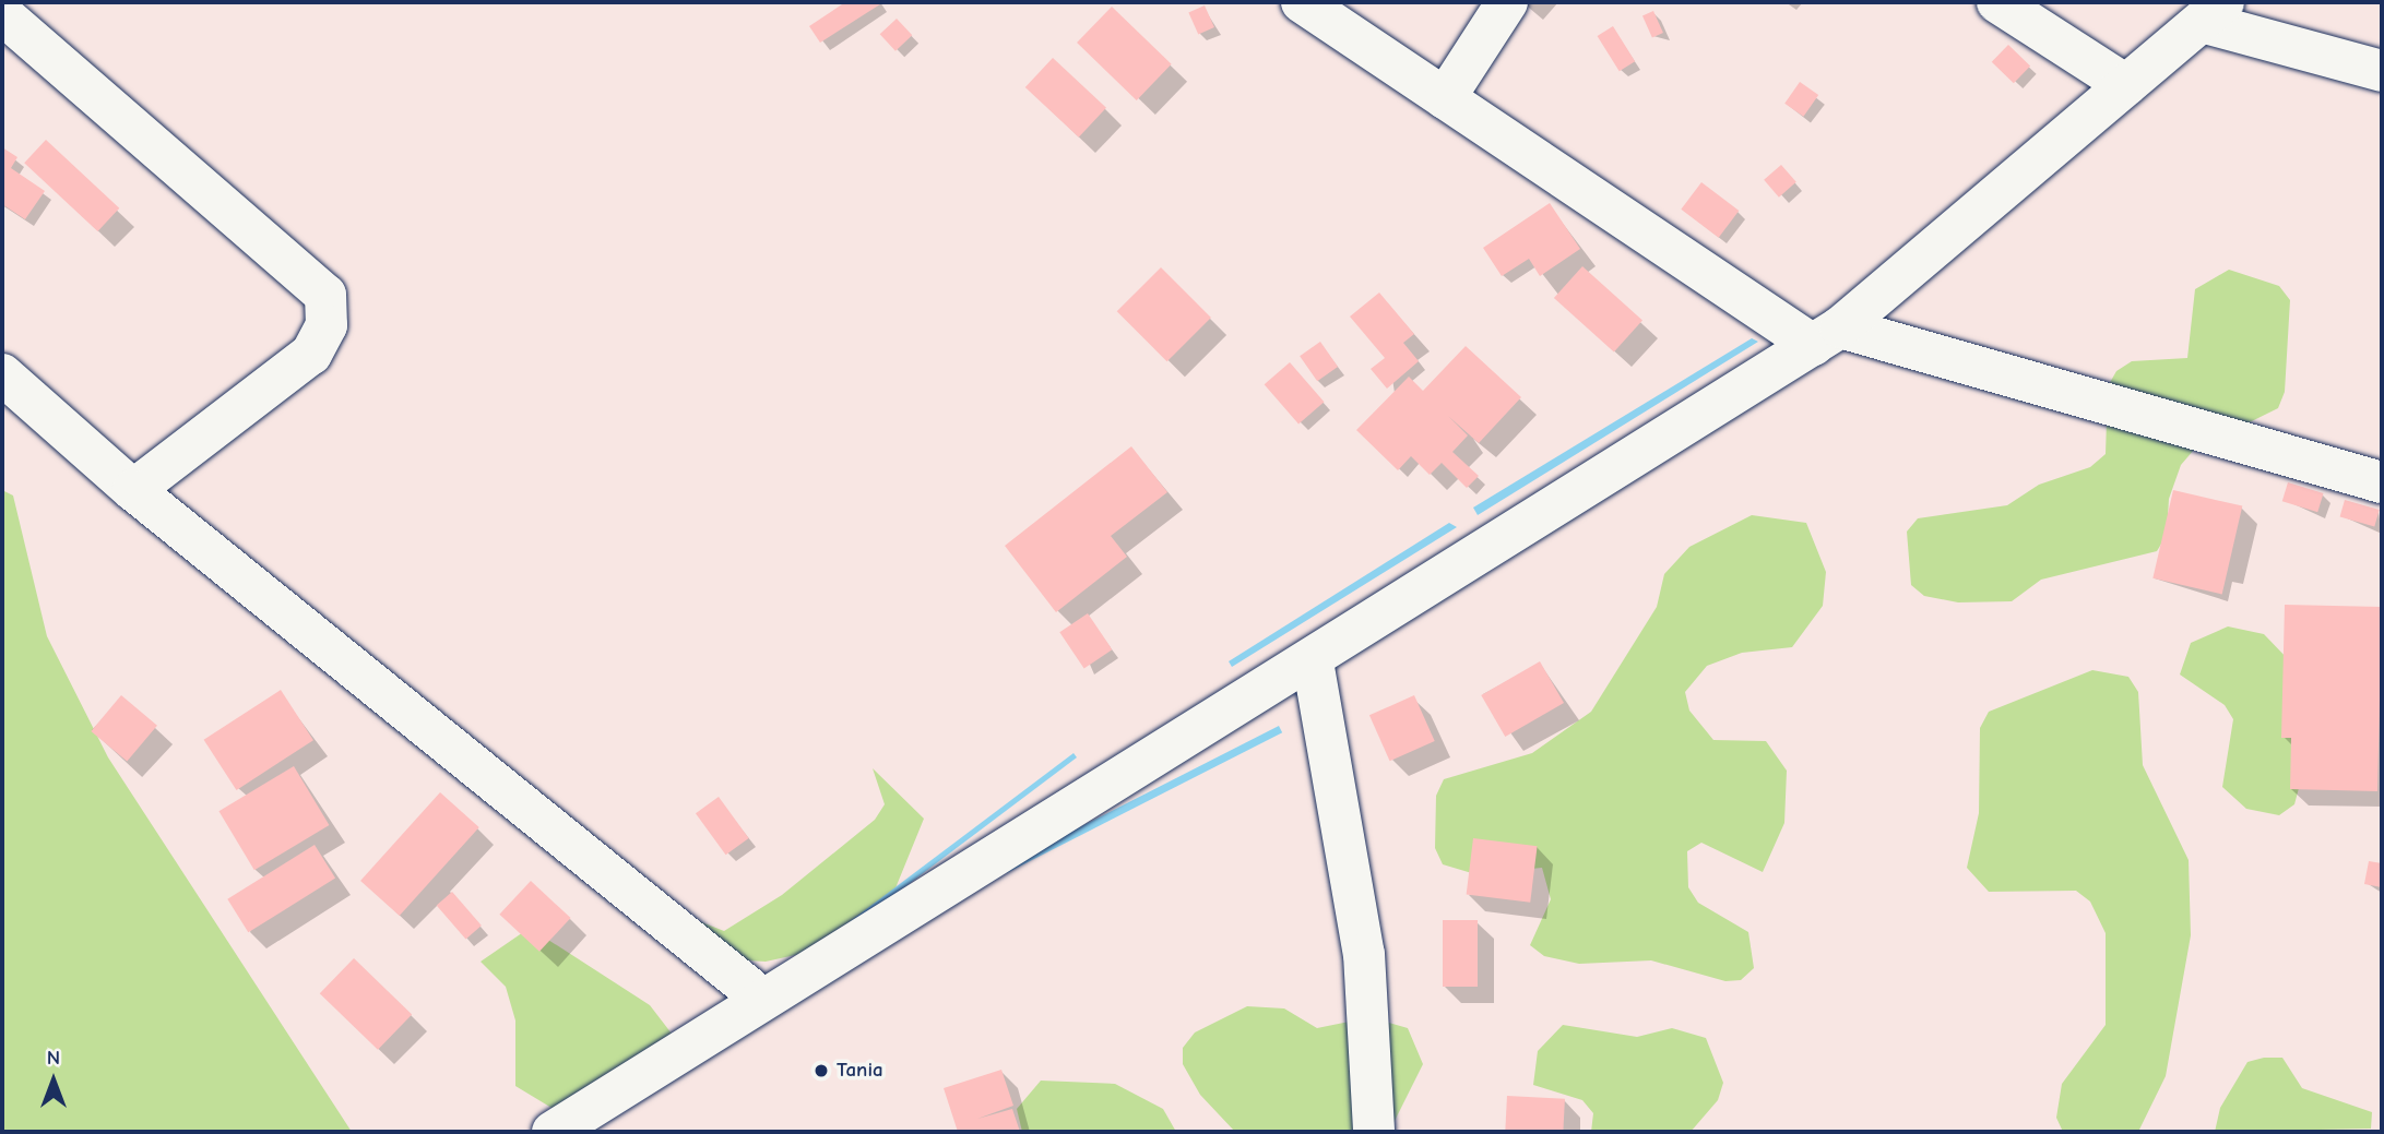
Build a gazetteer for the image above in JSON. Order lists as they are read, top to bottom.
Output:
{
  "places": ["Tania"],
  "north": "top"
}
